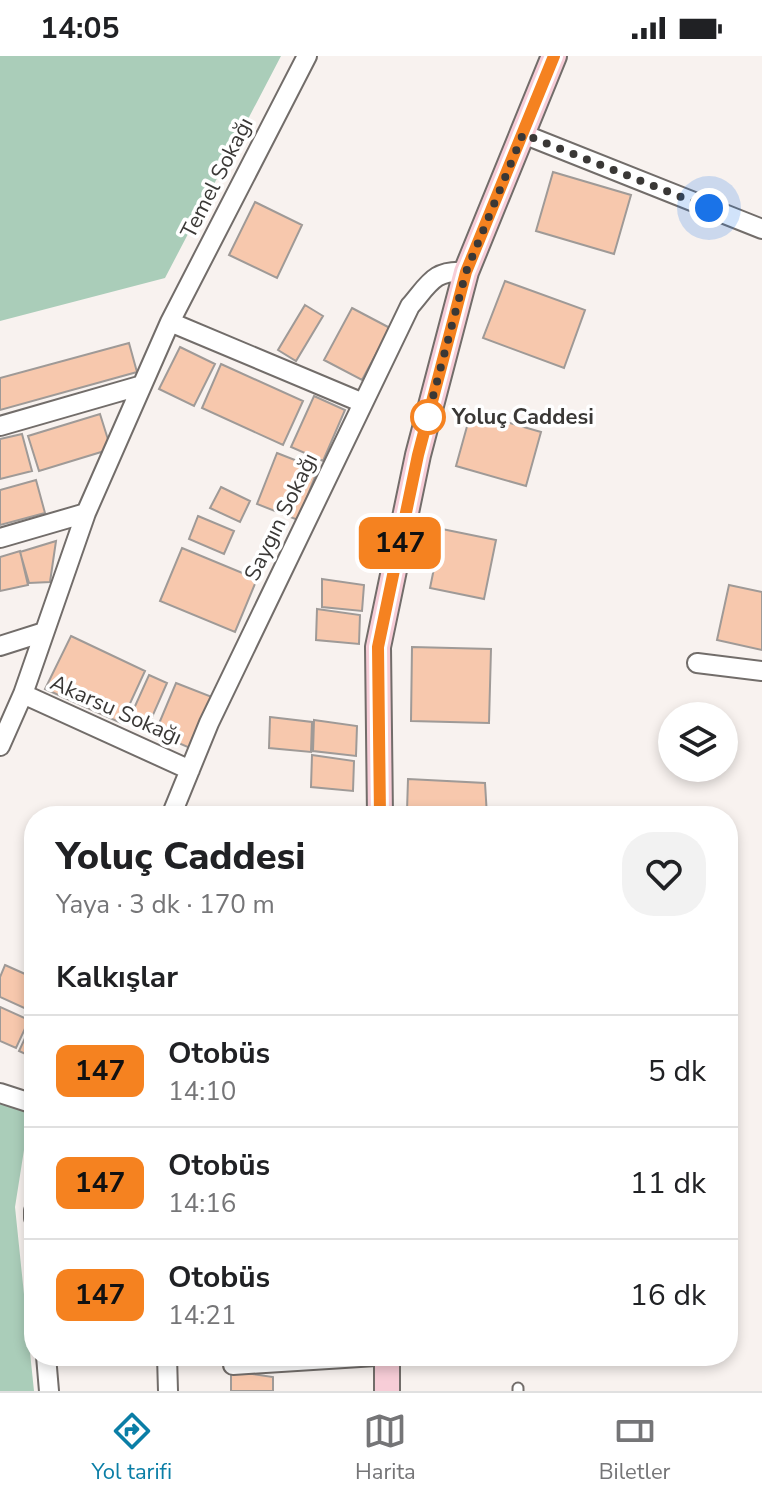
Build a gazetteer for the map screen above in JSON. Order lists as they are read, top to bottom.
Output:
{
  "streets": {
    "street": ["Temel Sokağı", "Saygın Sokağı", "Akarsu Sokağı"]
  },
  "crossings": [
    ["Temel Sokağı", "Akarsu Sokağı"],
    ["Saygın Sokağı", "Akarsu Sokağı"]
  ],
  "places": ["Yoluç Caddesi"],
  "lines": ["bus line 147"],
  "page": {
    "status": "14:05",
    "on_map": "147",
    "heading": [
      ["Yoluç Caddesi", "Yaya · 3 dk · 170 m"],
      "Kalkışlar"
    ],
    "list": [
      {
        "mark": "147",
        "name": "Otobüs",
        "note": "14:10",
        "value": "5 dk"
      },
      {
        "mark": "147",
        "name": "Otobüs",
        "note": "14:16",
        "value": "11 dk"
      },
      {
        "mark": "147",
        "name": "Otobüs",
        "note": "14:21",
        "value": "16 dk"
      }
    ],
    "tabs": ["Yol tarifi", "Harita", "Biletler"]
  }
}
